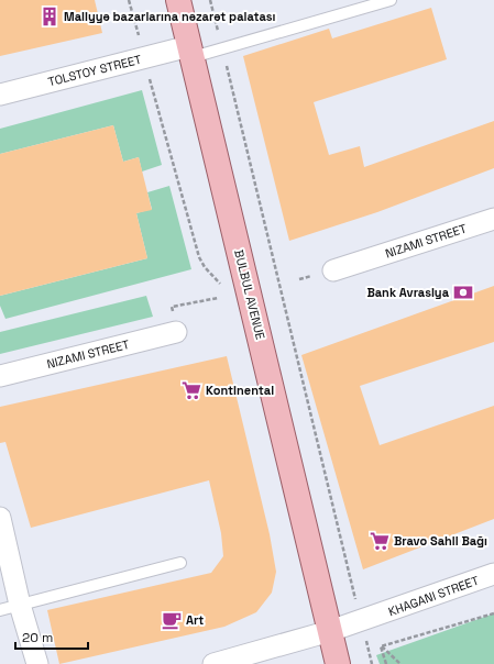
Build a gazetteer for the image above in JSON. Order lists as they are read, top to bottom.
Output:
{
  "streets": {
    "main road": ["BULBUL AVENUE"],
    "street": ["TOLSTOY STREET", "NIZAMI STREET", "KHAGANI STREET"]
  },
  "crossings": [
    ["TOLSTOY STREET", "BULBUL AVENUE"],
    ["BULBUL AVENUE", "KHAGANI STREET"]
  ],
  "places": {
    "building": ["Maliyyə bazarlarına nəzarət palatası"],
    "bank": ["Bank Avrasiya"],
    "supermarket": ["Kontinental", "Bravo Sahil Bağı"],
    "cafe": ["Art"]
  },
  "scale_bar": "20 m"
}
